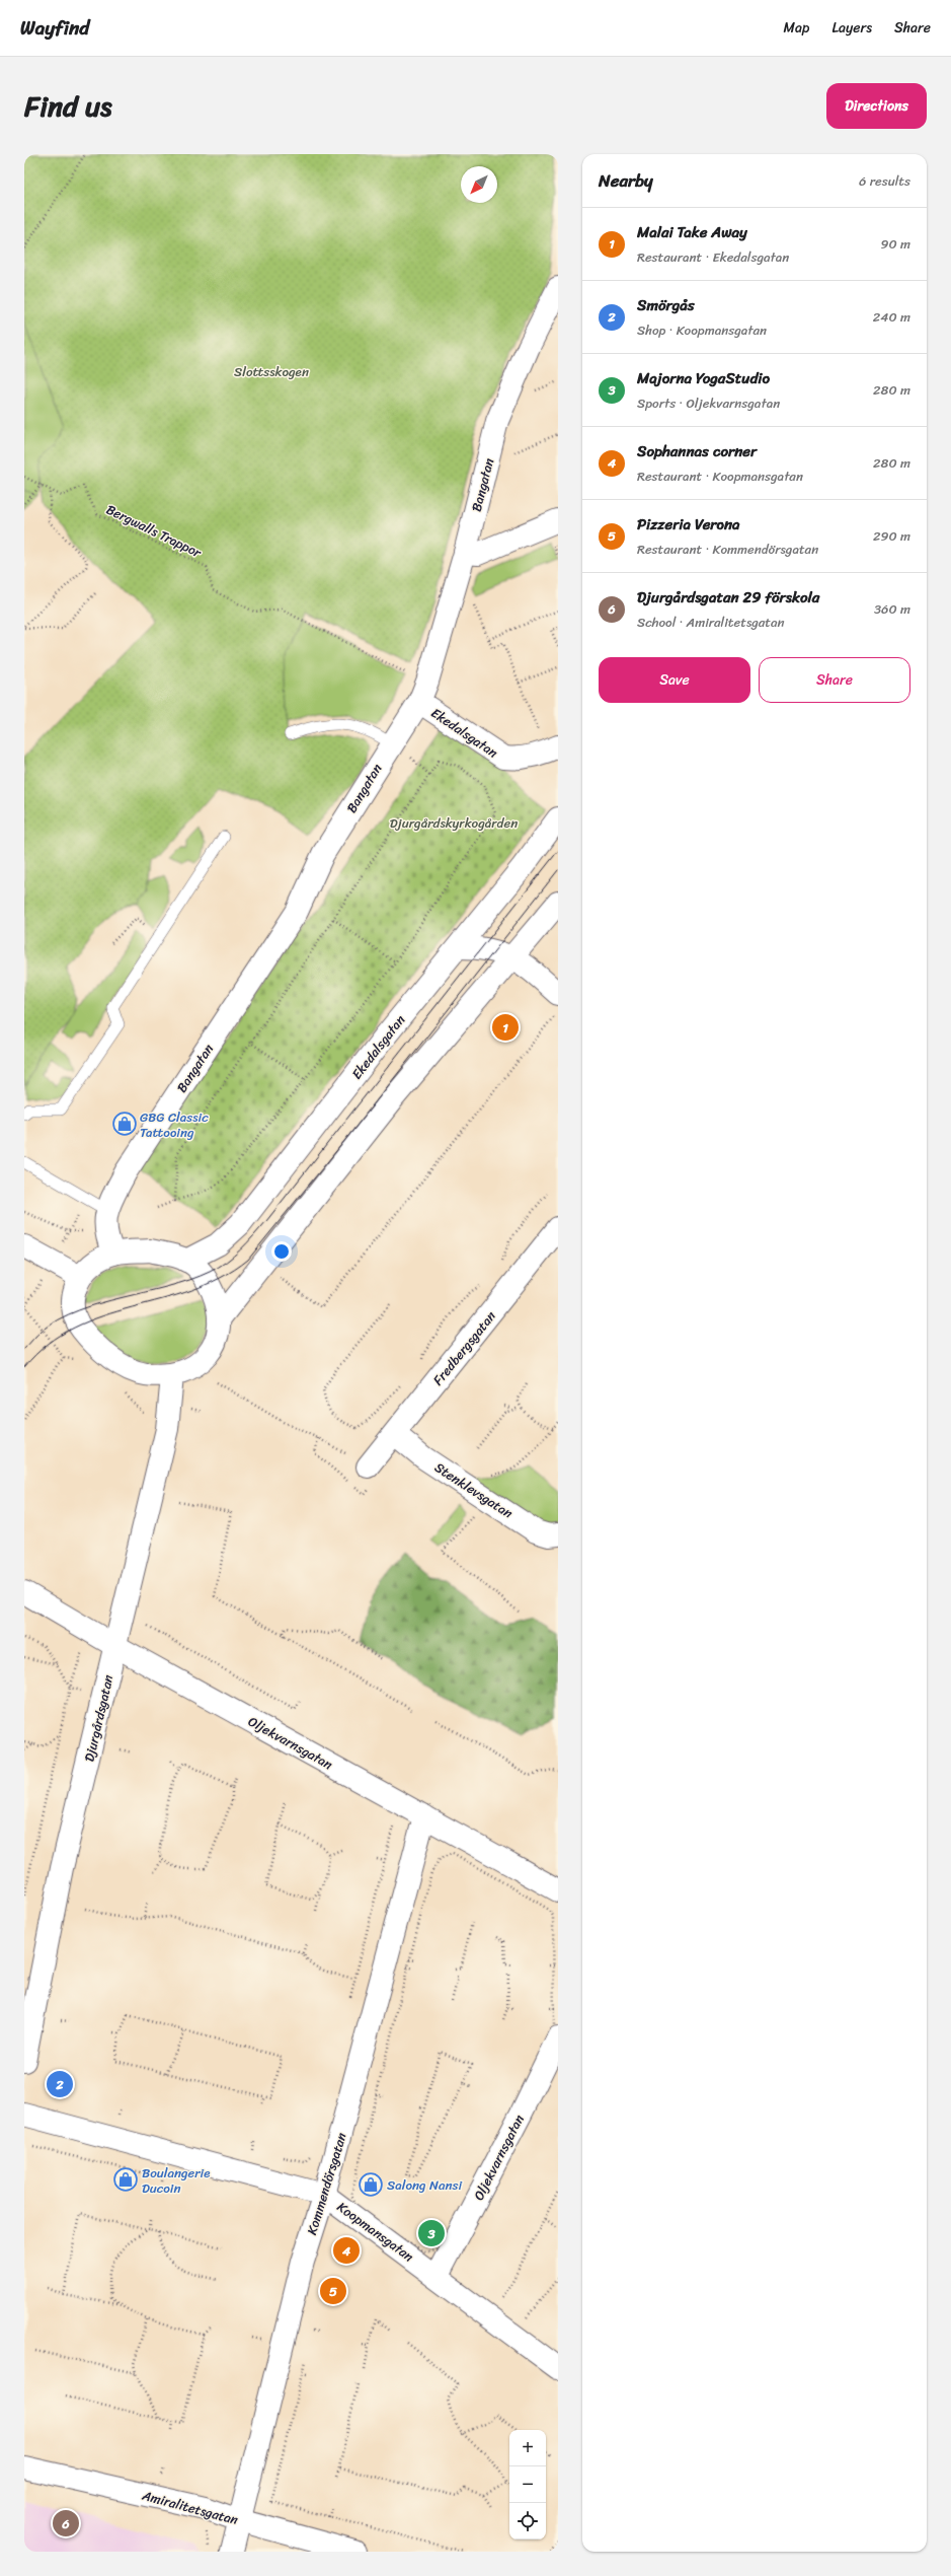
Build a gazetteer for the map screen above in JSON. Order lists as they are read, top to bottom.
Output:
{
  "streets": {
    "street": [
      "Bangatan",
      "Ekedalsgatan",
      "Fredbergsgatan",
      "Stenklevsgatan",
      "Djurgårdsgatan",
      "Oljekvarnsgatan",
      "Kommendörsgatan",
      "Koopmansgatan",
      "Amiralitetsgatan"
    ],
    "path": ["Bergwalls Trappor"]
  },
  "crossings": [
    ["Bangatan", "Ekedalsgatan"],
    ["Bangatan", "Djurgårdsgatan"],
    ["Ekedalsgatan", "Djurgårdsgatan"],
    ["Fredbergsgatan", "Stenklevsgatan"],
    ["Djurgårdsgatan", "Oljekvarnsgatan"],
    ["Oljekvarnsgatan", "Kommendörsgatan"],
    ["Oljekvarnsgatan", "Koopmansgatan"],
    ["Kommendörsgatan", "Koopmansgatan"],
    ["Kommendörsgatan", "Amiralitetsgatan"]
  ],
  "parks": ["Slottsskogen", "Djurgårdskyrkogården"],
  "places": {
    "shop": ["GBG Classic Tattooing", "Boulangerie Ducoin", "Salong Nansi"]
  },
  "north": "bottom left",
  "page": {
    "header": "Wayfind",
    "nav": ["Map", "Layers", "Share"],
    "title": "Find us",
    "buttons": [
      "Directions",
      ["Save", "Share"]
    ],
    "heading": ["Nearby", "6 results"],
    "list": [
      {
        "mark": "1",
        "name": "Malai Take Away",
        "note": "Restaurant · Ekedalsgatan",
        "value": "90 m"
      },
      {
        "mark": "2",
        "name": "Smörgås",
        "note": "Shop · Koopmansgatan",
        "value": "240 m"
      },
      {
        "mark": "3",
        "name": "Majorna YogaStudio",
        "note": "Sports · Oljekvarnsgatan",
        "value": "280 m"
      },
      {
        "mark": "4",
        "name": "Sophannas corner",
        "note": "Restaurant · Koopmansgatan",
        "value": "280 m"
      },
      {
        "mark": "5",
        "name": "Pizzeria Verona",
        "note": "Restaurant · Kommendörsgatan",
        "value": "290 m"
      },
      {
        "mark": "6",
        "name": "Djurgårdsgatan 29 förskola",
        "note": "School · Amiralitetsgatan",
        "value": "360 m"
      }
    ],
    "pins": [
      "1",
      "2",
      "3",
      "4",
      "5",
      "6"
    ],
    "map_buttons": ["+", "−"]
  }
}
